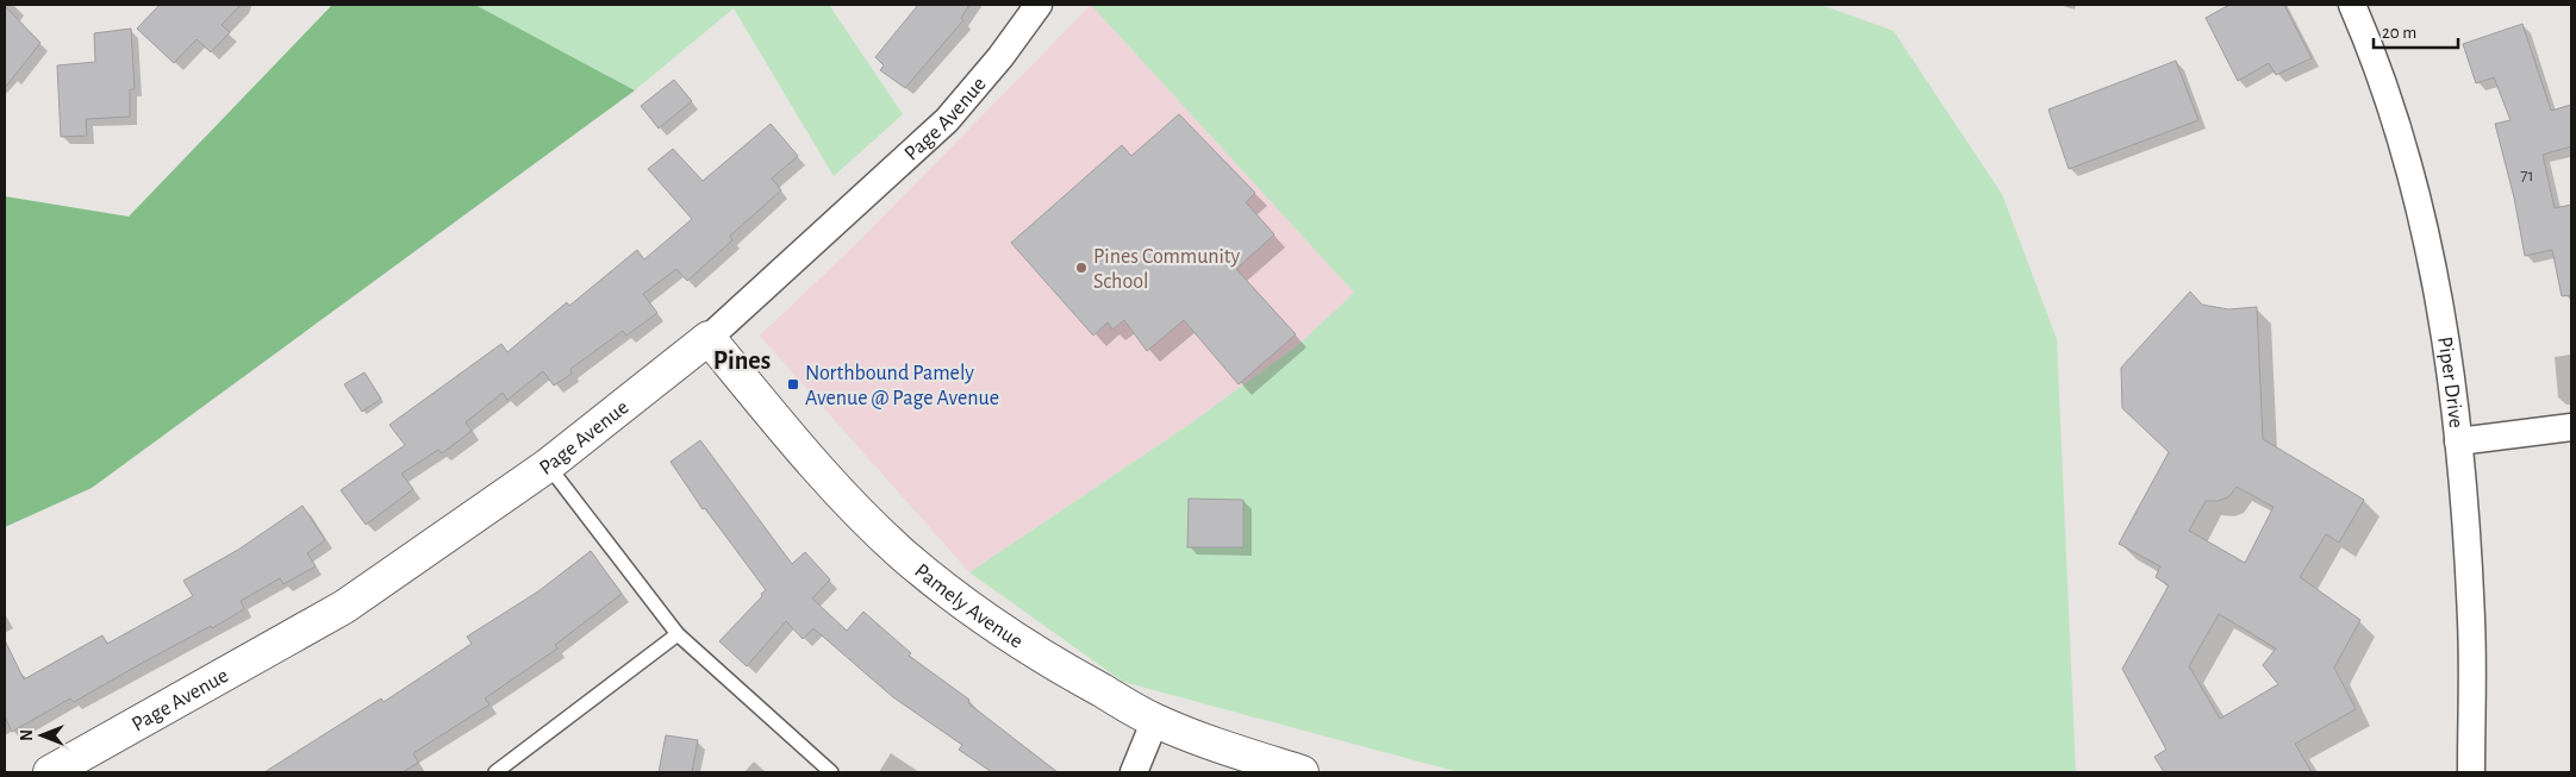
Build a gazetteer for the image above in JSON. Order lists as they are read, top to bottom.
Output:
{
  "streets": {
    "street": ["Page Avenue", "Piper Drive", "Pamely Avenue"]
  },
  "crossings": [
    ["Page Avenue", "Pamely Avenue"]
  ],
  "districts": ["Pines"],
  "places": {
    "other": ["Pines Community School"],
    "transit": ["Northbound Pamely Avenue @ Page Avenue"]
  },
  "house_numbers": ["71"],
  "scale_bar": "20 m",
  "north": "left"
}
